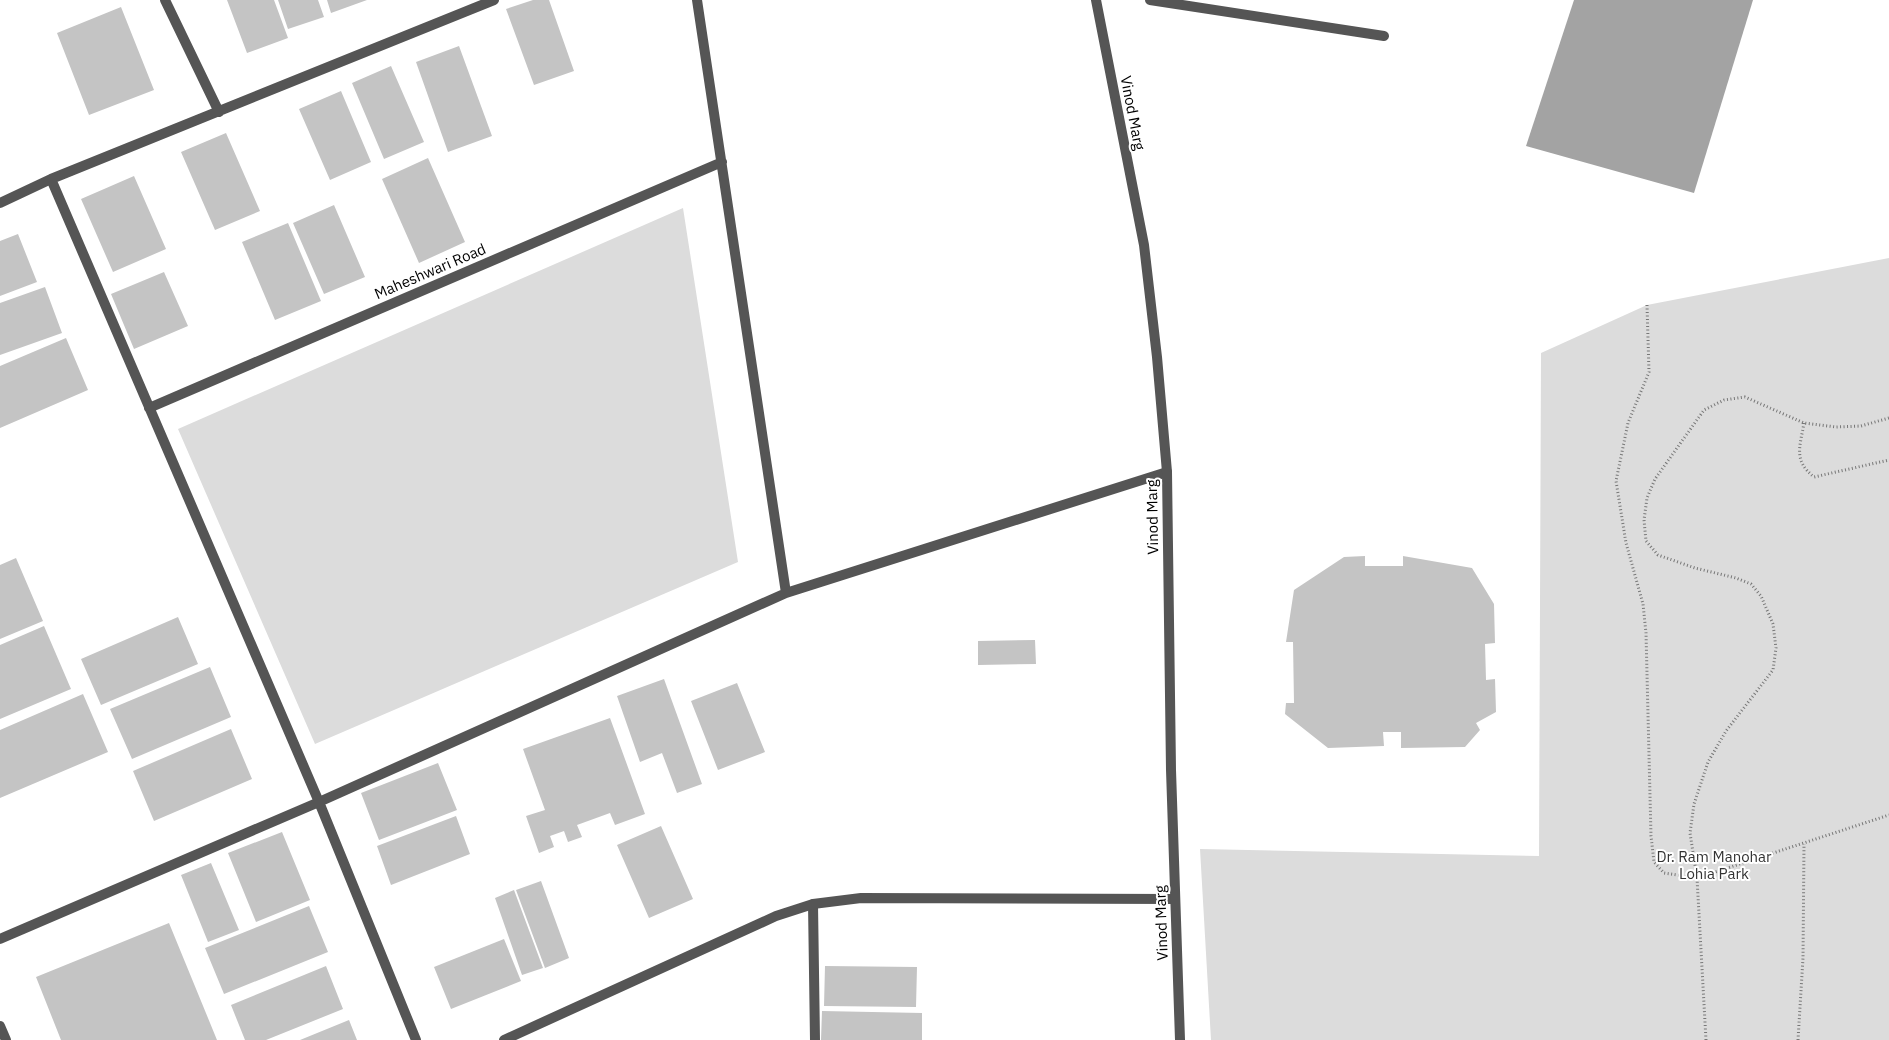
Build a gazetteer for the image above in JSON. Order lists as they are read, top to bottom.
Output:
{
  "streets": {
    "street": ["Vinod Marg", "Maheshwari Road"]
  },
  "parks": ["Dr. Ram Manohar Lohia Park"]
}
